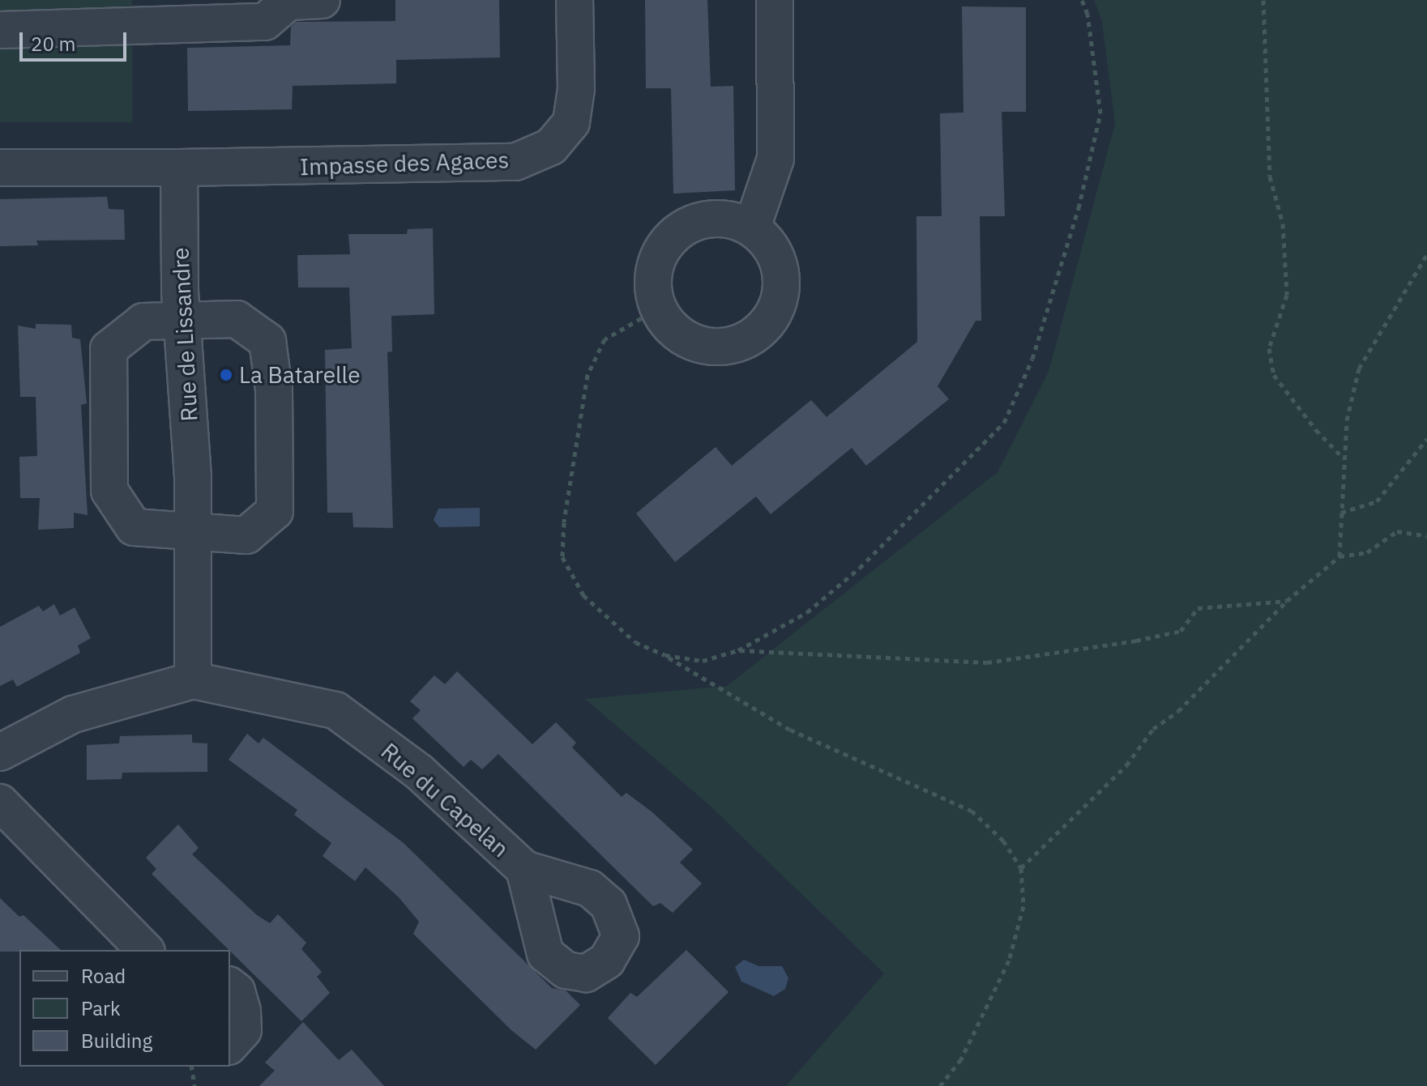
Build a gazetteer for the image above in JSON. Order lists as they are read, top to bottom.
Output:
{
  "streets": {
    "street": ["Impasse des Agaces", "Rue de Lissandre", "Rue du Capelan"]
  },
  "crossings": [
    ["Impasse des Agaces", "Rue de Lissandre"],
    ["Rue de Lissandre", "Rue du Capelan"]
  ],
  "places": ["La Batarelle"],
  "legend": ["Road", "Park", "Building"],
  "scale_bar": "20 m"
}
